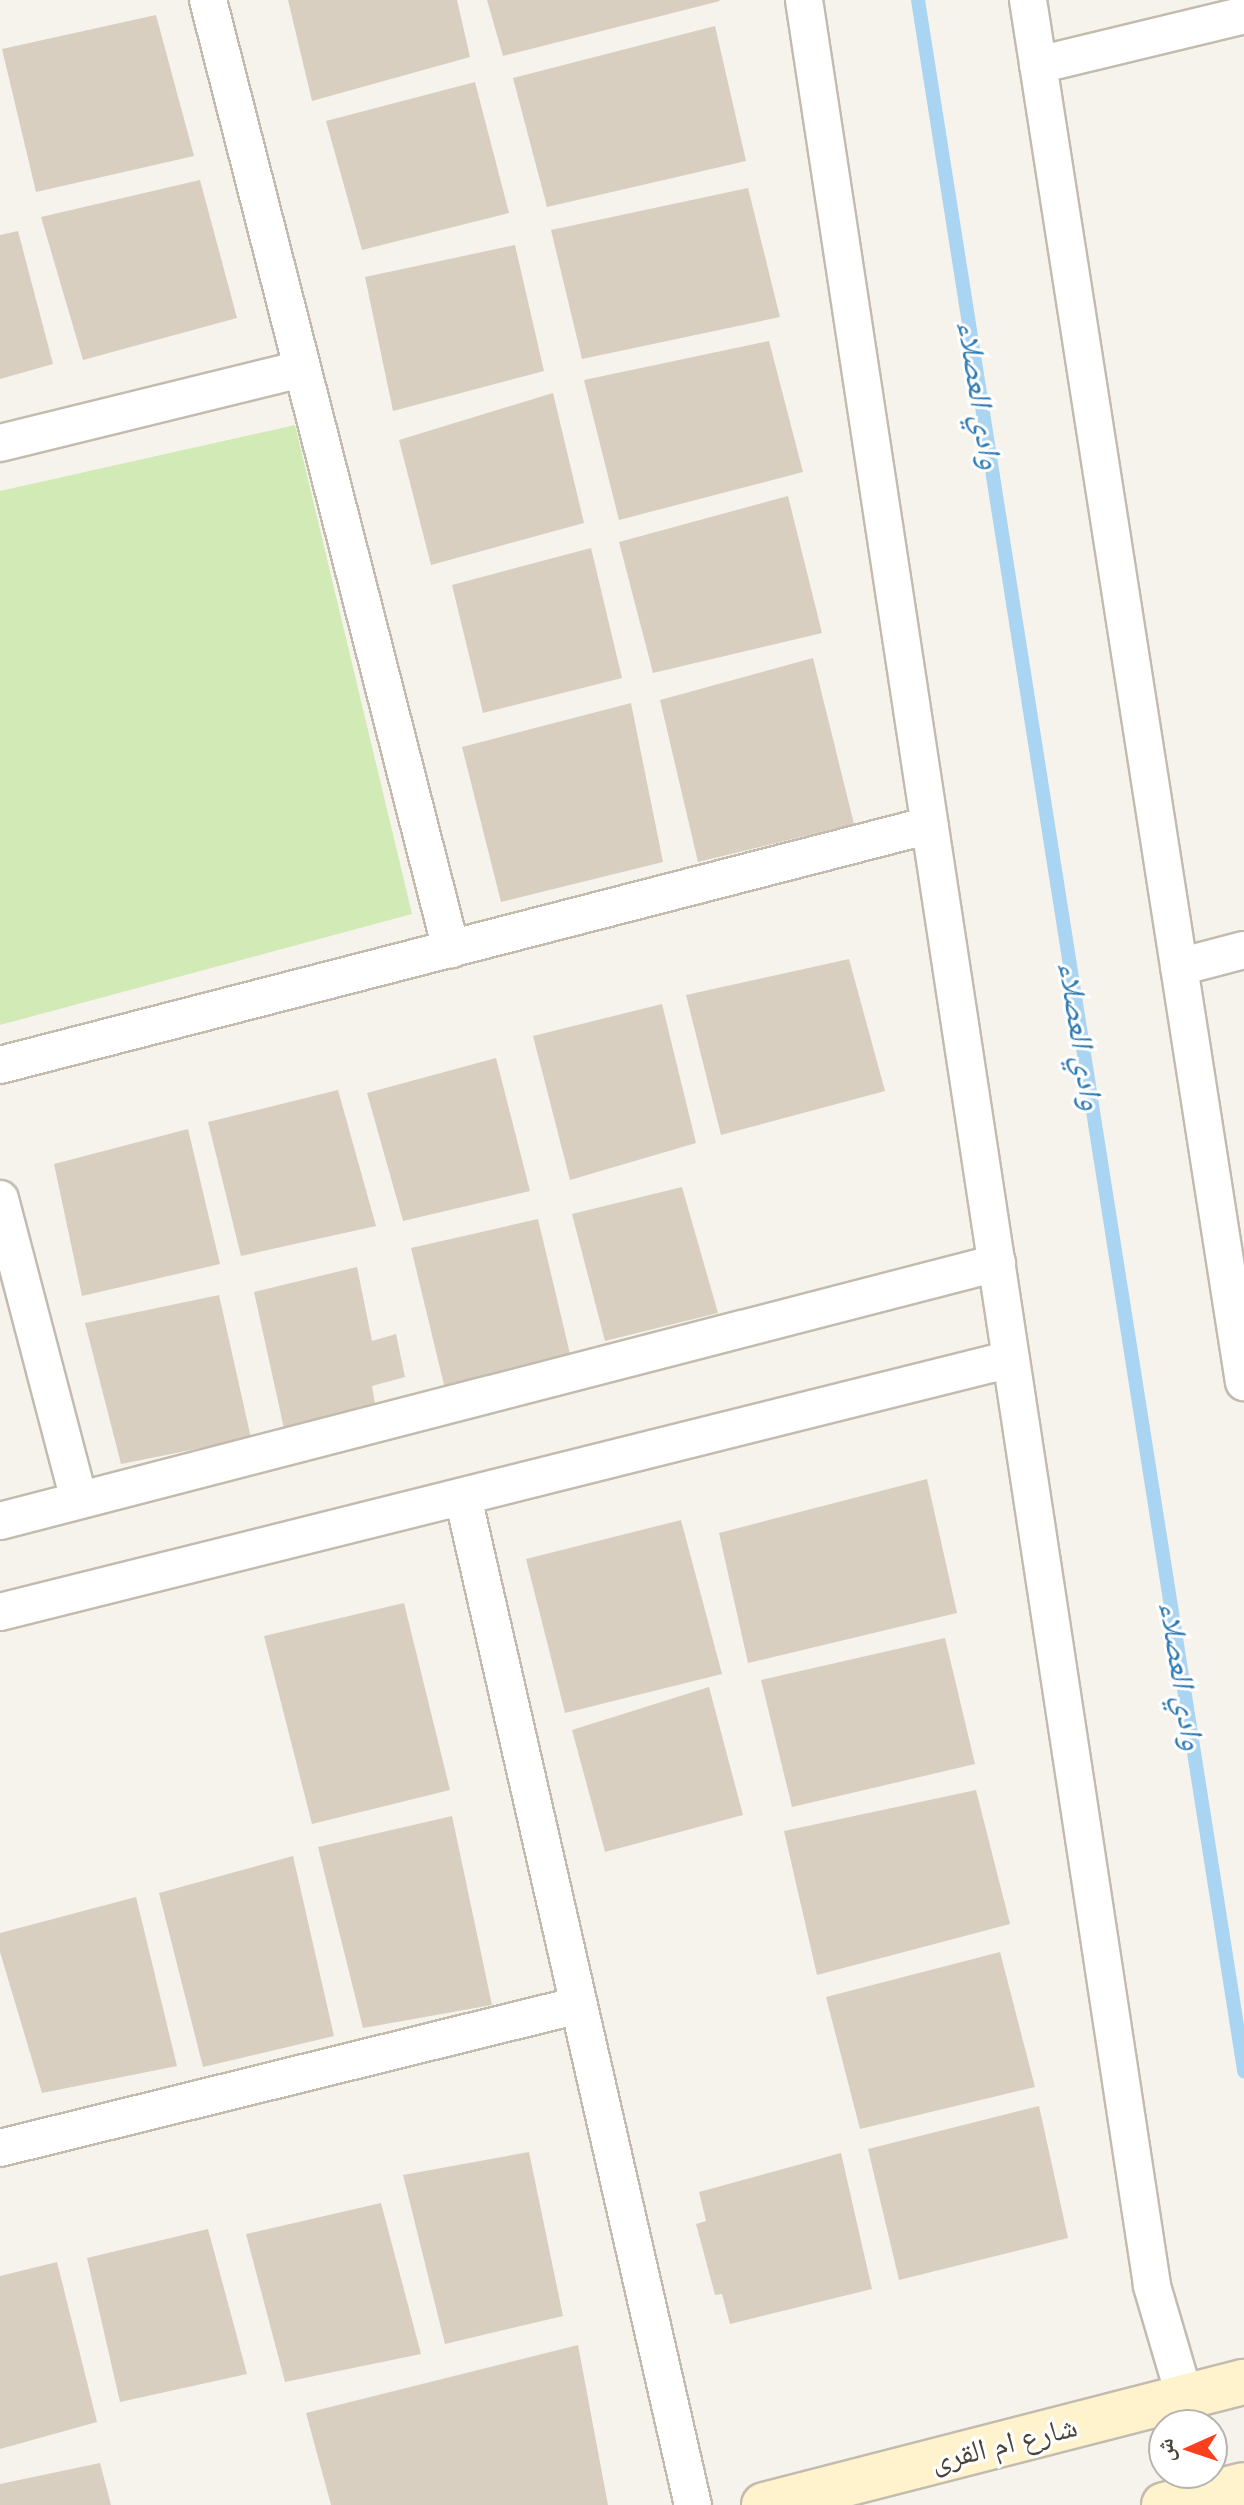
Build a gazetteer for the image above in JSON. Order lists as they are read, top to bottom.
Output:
{
  "streets": {
    "main road": ["شارع ام القرى"]
  },
  "water": ["وادي العصلاء"],
  "north": "left"
}
